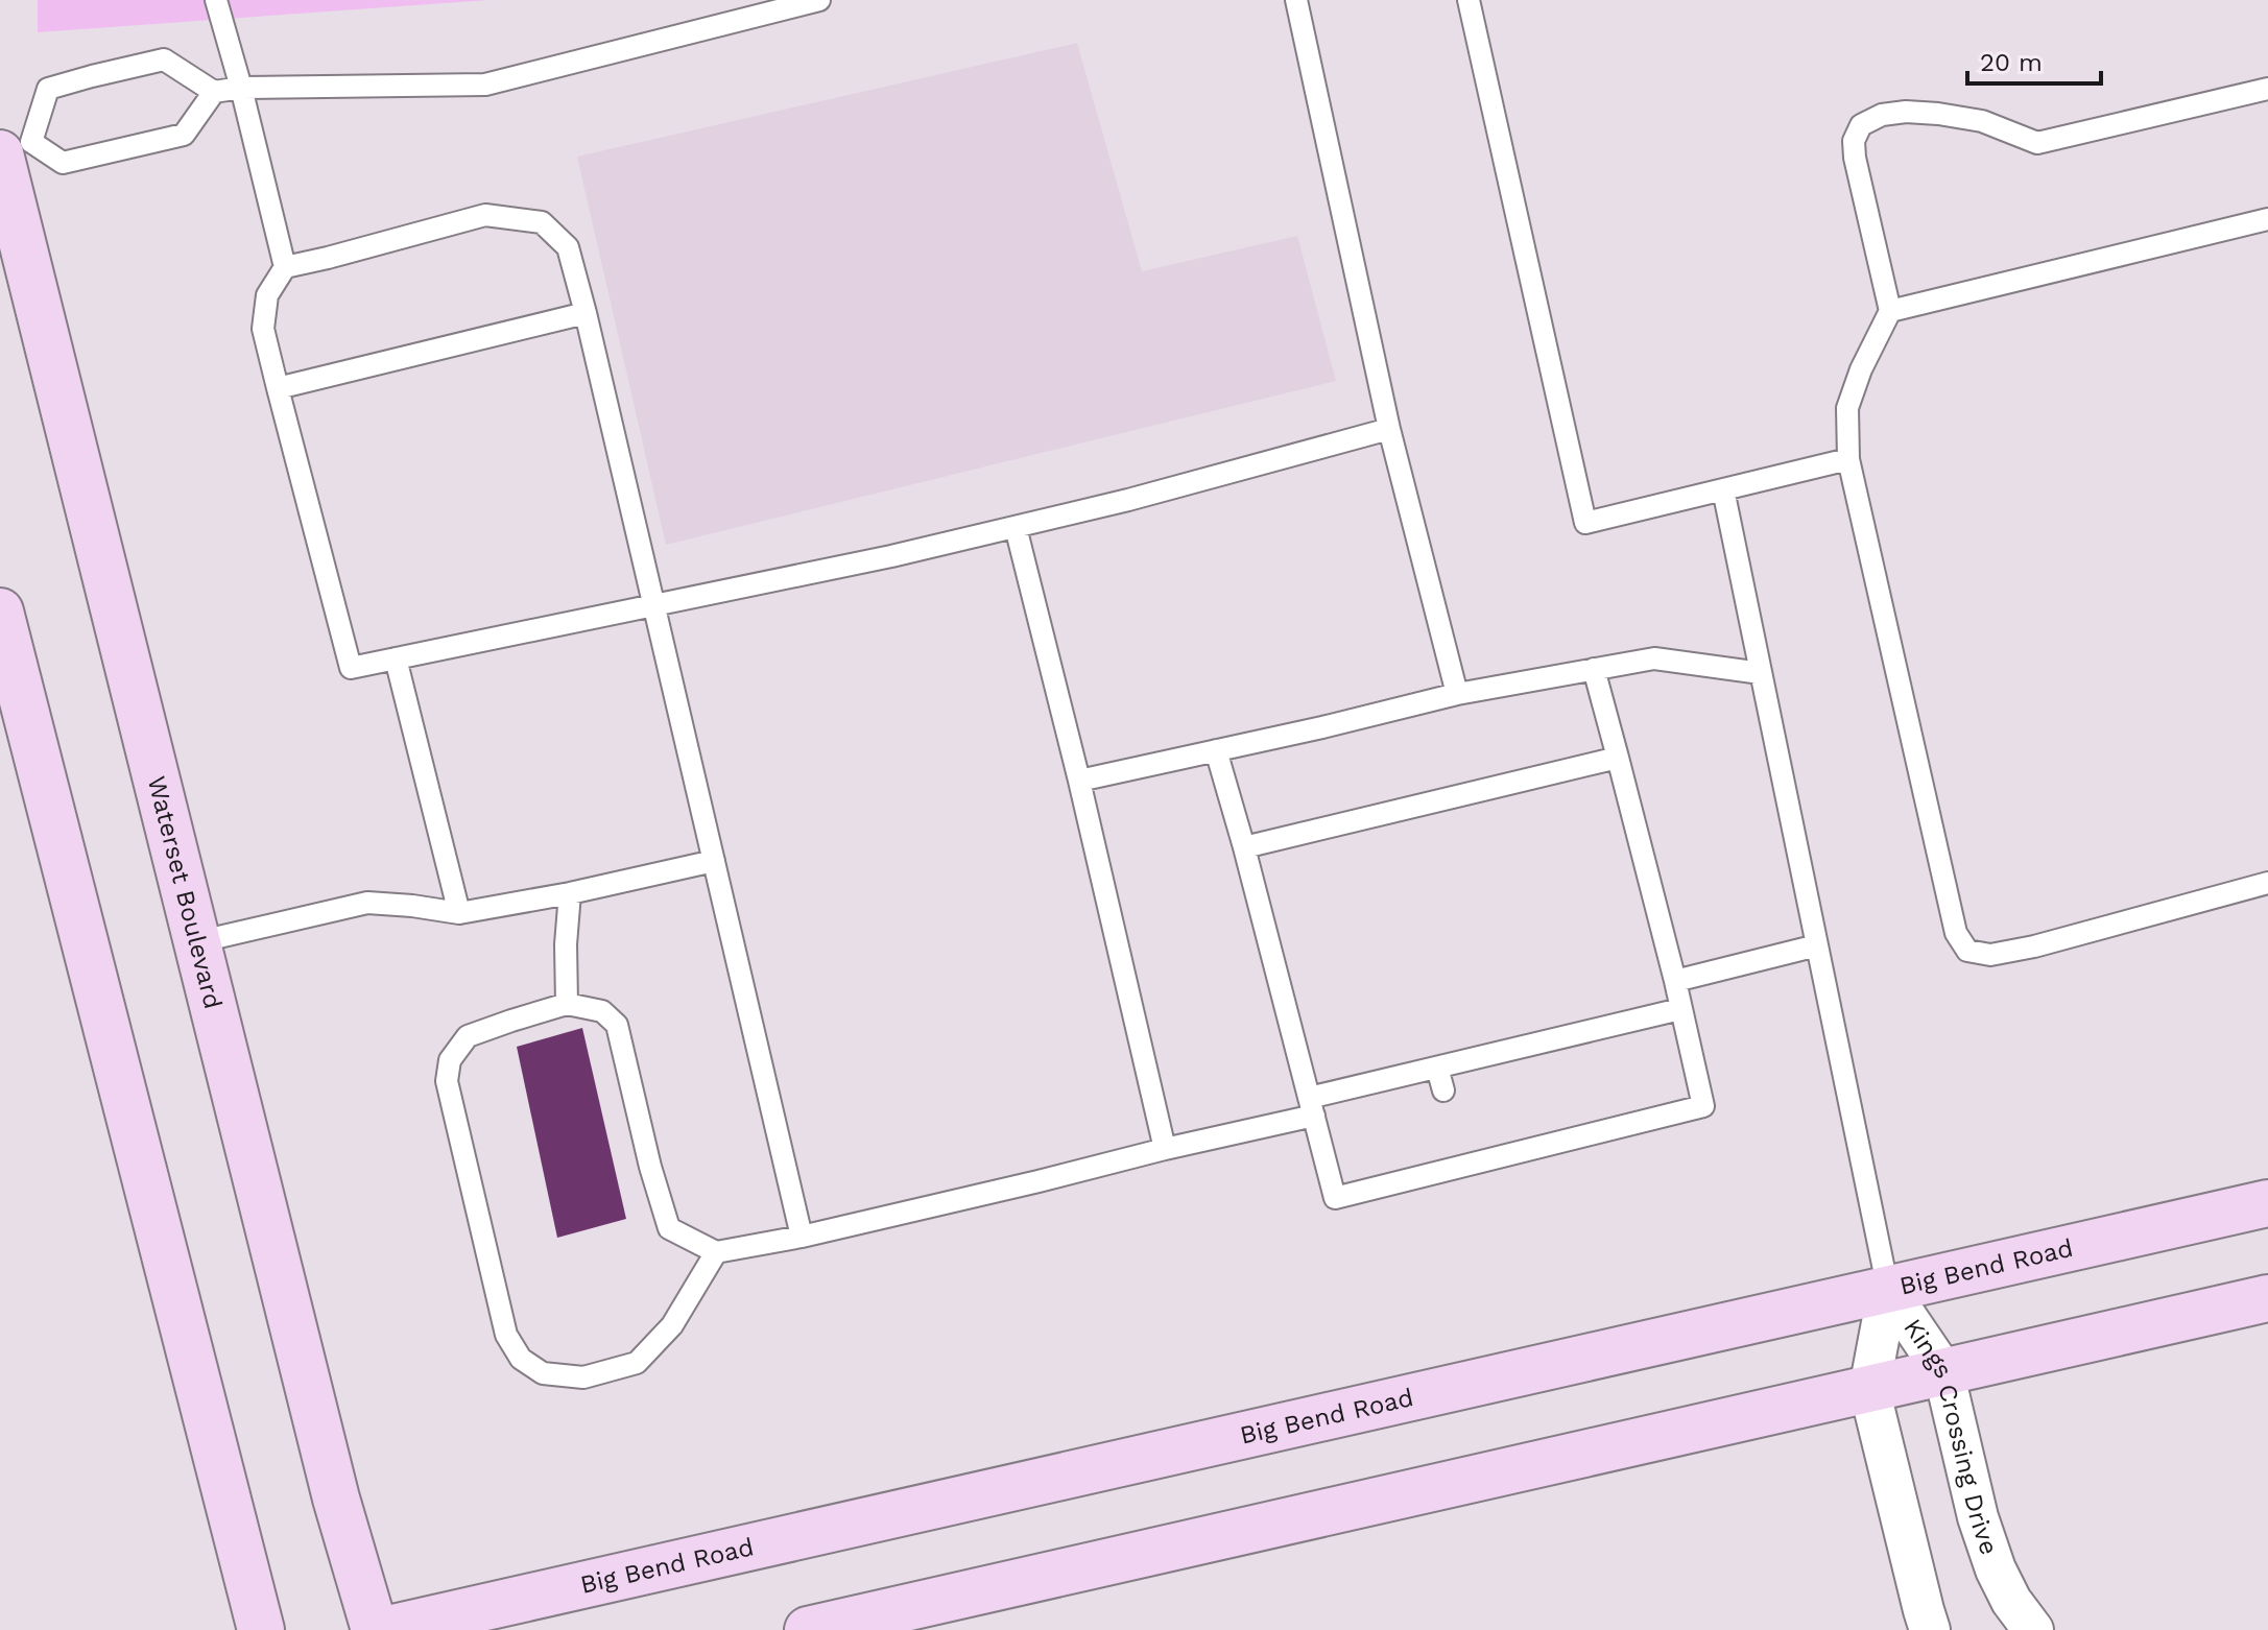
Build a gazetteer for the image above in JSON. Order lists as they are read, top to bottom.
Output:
{
  "streets": {
    "main road": ["Waterset Boulevard", "Big Bend Road"],
    "street": ["Kings Crossing Drive"]
  },
  "crossings": [
    ["Big Bend Road", "Kings Crossing Drive"]
  ],
  "scale_bar": "20 m"
}
